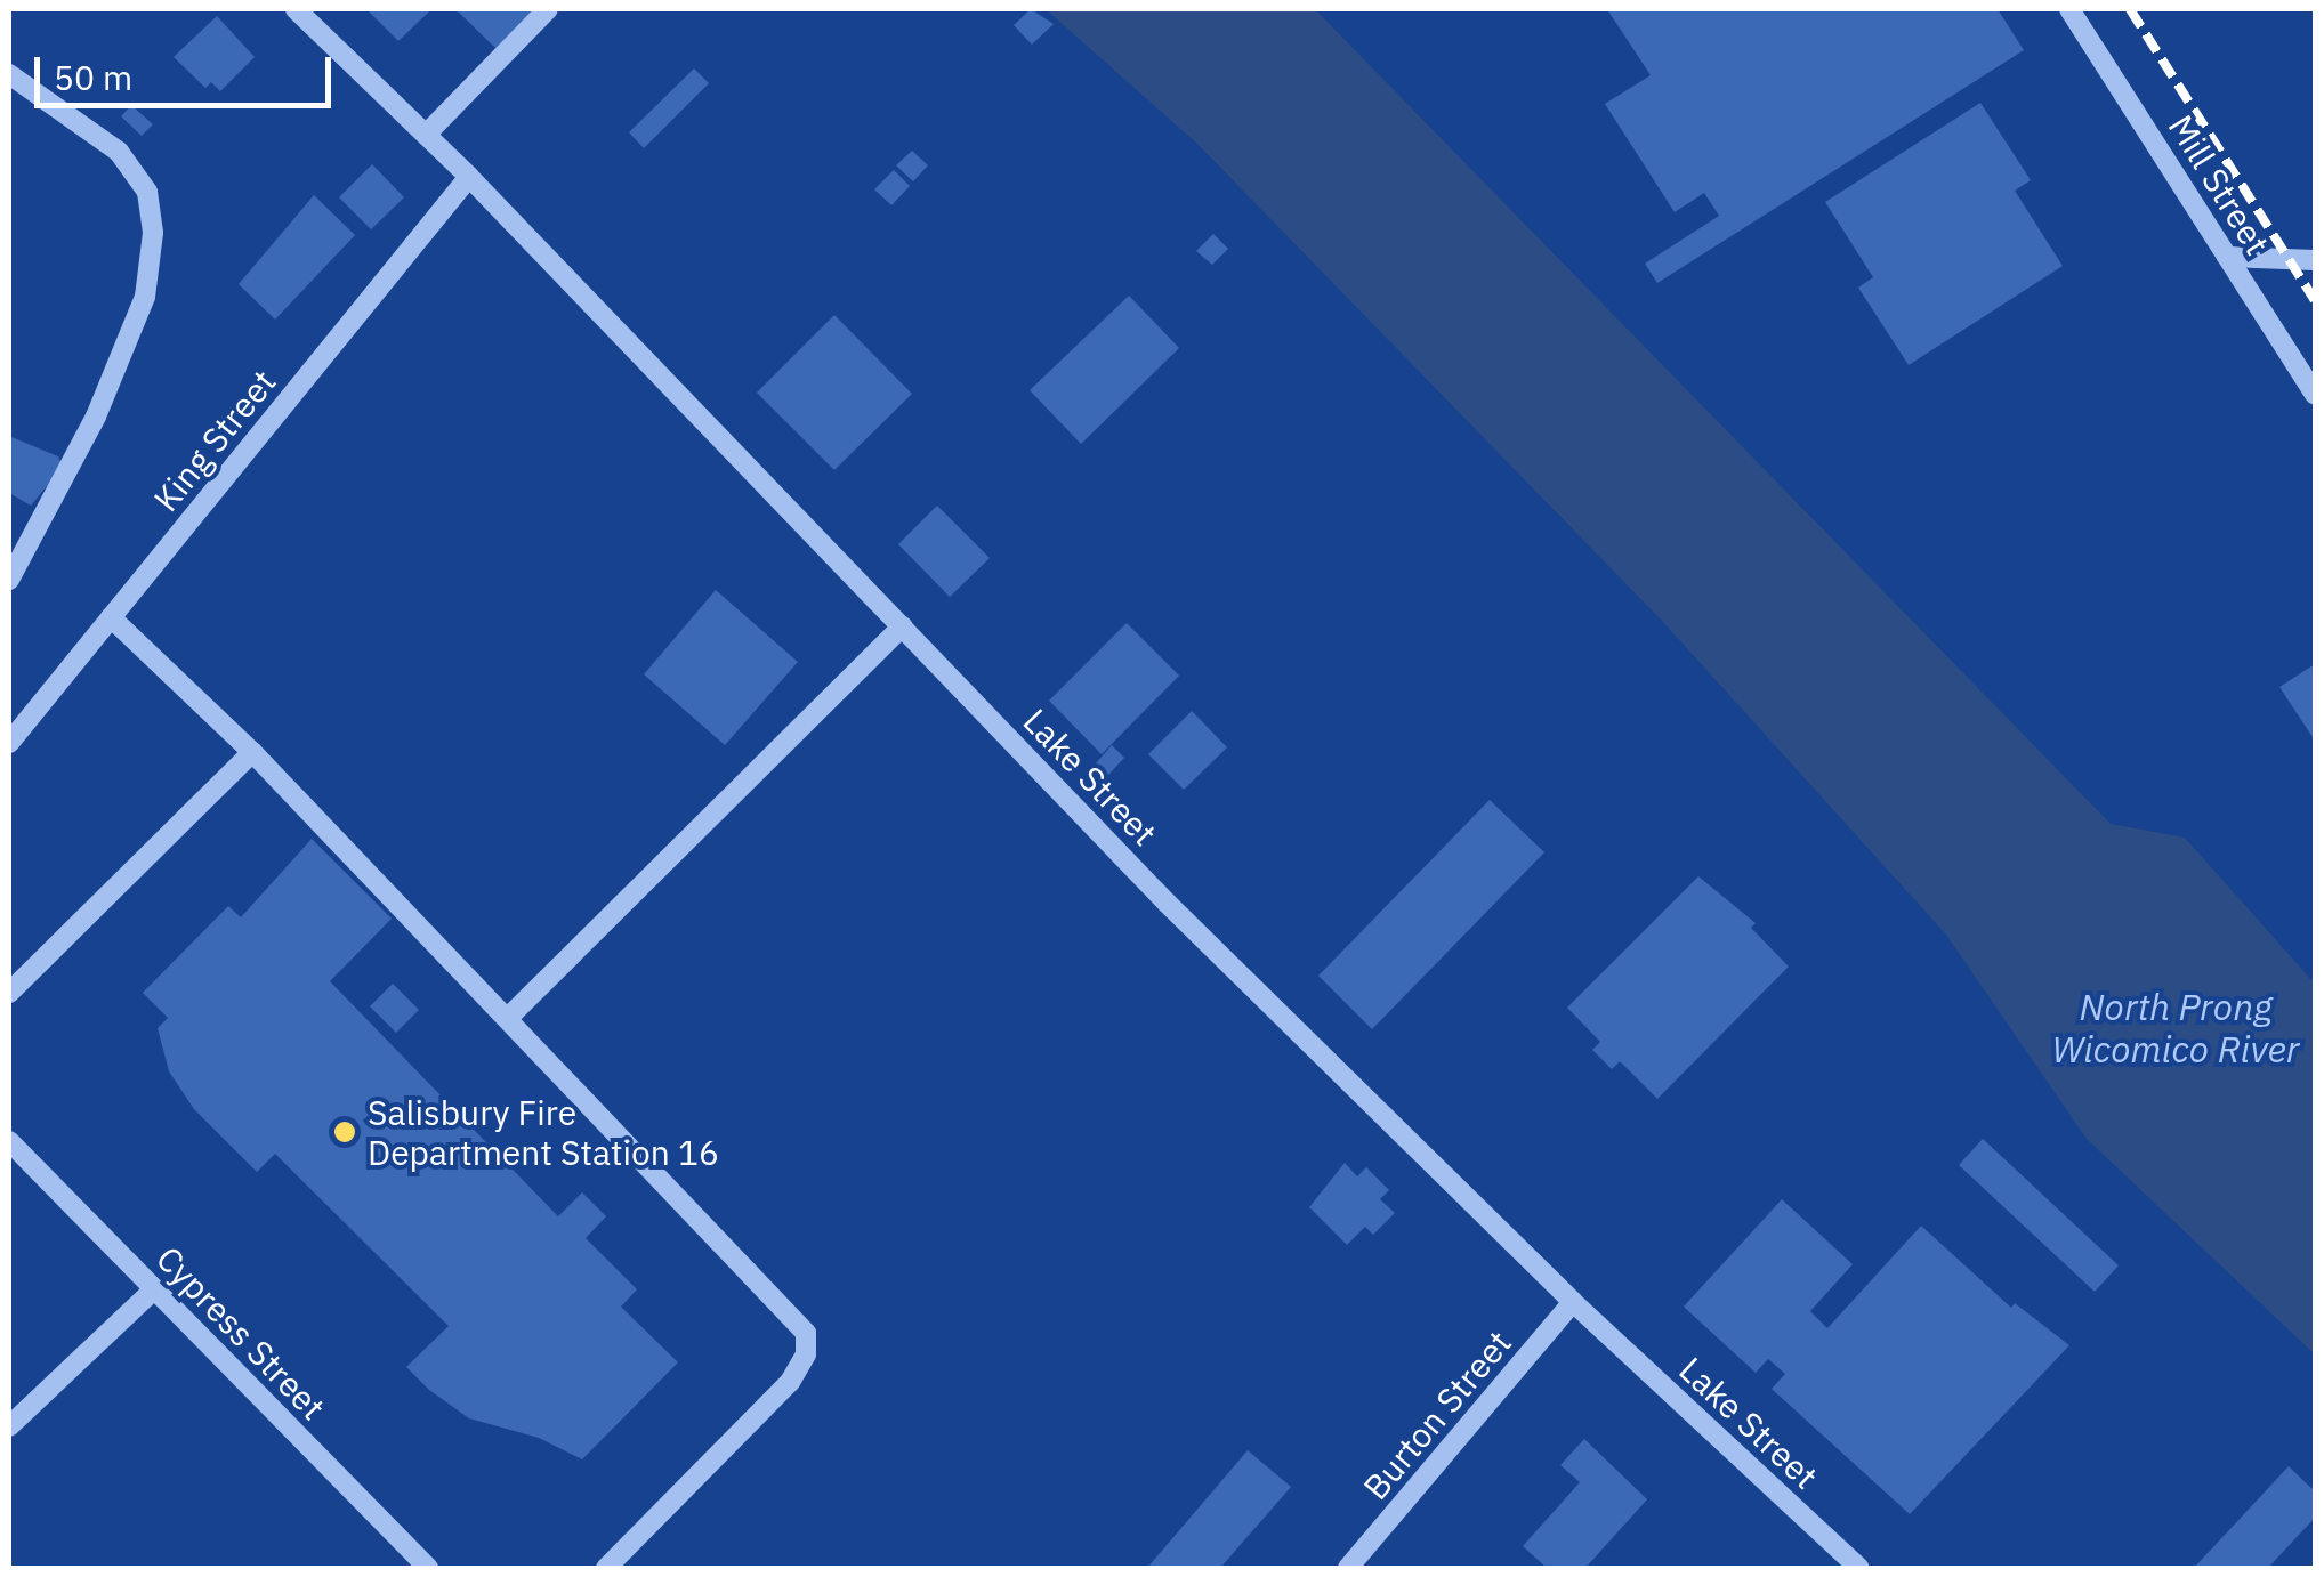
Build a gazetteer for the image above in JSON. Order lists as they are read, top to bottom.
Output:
{
  "streets": {
    "street": [
      "Mill Street",
      "King Street",
      "Lake Street",
      "Cypress Street",
      "Burton Street"
    ]
  },
  "crossings": [
    ["King Street", "Lake Street"],
    ["Lake Street", "Burton Street"]
  ],
  "water": ["North Prong Wicomico River"],
  "places": ["Salisbury Fire Department Station 16"],
  "scale_bar": "50 m"
}
